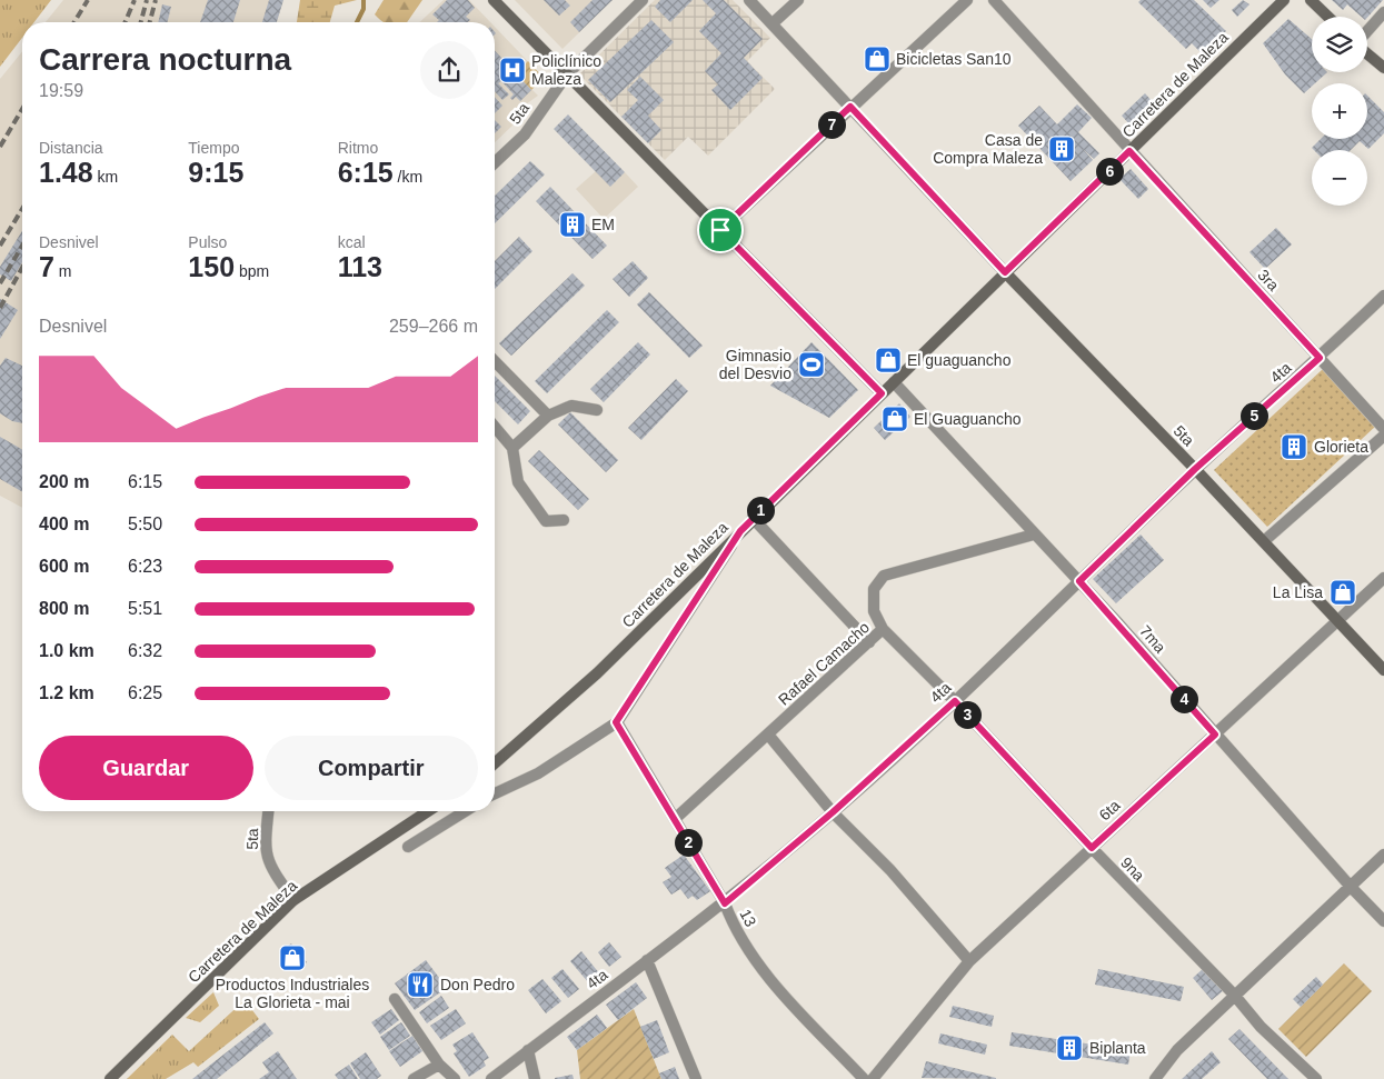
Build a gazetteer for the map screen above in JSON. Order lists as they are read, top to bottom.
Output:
{
  "streets": {
    "main road": ["Carretera de Maleza", "5ta"],
    "street": [
      "3ra",
      "4ta",
      "7ma",
      "Rafael Camacho",
      "6ta",
      "9na",
      "13"
    ]
  },
  "crossings": [
    ["Carretera de Maleza", "5ta"],
    ["Carretera de Maleza", "3ra"],
    ["Carretera de Maleza", "7ma"],
    ["5ta", "4ta"],
    ["5ta", "6ta"],
    ["3ra", "4ta"],
    ["4ta", "7ma"],
    ["4ta", "9na"],
    ["4ta", "13"],
    ["7ma", "Rafael Camacho"],
    ["7ma", "6ta"],
    ["Rafael Camacho", "9na"],
    ["Rafael Camacho", "13"],
    ["6ta", "9na"]
  ],
  "places": {
    "shop": [
      "Bicicletas San10",
      "El guaguancho",
      "El Guaguancho",
      "La Lisa",
      "Productos Industriales La Glorieta - mai"
    ],
    "hospital": ["Policlínico Maleza"],
    "building": [
      "Casa de Compra Maleza",
      "EM",
      "Glorieta",
      "Biplanta"
    ],
    "sports": ["Gimnasio del Desvio"],
    "restaurant": ["Don Pedro"]
  },
  "page": {
    "map_buttons": ["+", "−"],
    "heading": ["Carrera nocturna", "19:59"],
    "pins": [
      "7",
      "6",
      "5",
      "1",
      "4",
      "3",
      "2"
    ],
    "stats": [
      ["Distancia", "1.48 km"],
      ["Tiempo", "9:15"],
      ["Ritmo", "6:15 /km"],
      ["Desnivel", "7 m"],
      ["Pulso", "150 bpm"],
      ["kcal", "113"]
    ],
    "chart": ["Desnivel", "259–266 m"],
    "list": [
      {
        "name": "200 m",
        "note": "6:15"
      },
      {
        "name": "400 m",
        "note": "5:50"
      },
      {
        "name": "600 m",
        "note": "6:23"
      },
      {
        "name": "800 m",
        "note": "5:51"
      },
      {
        "name": "1.0 km",
        "note": "6:32"
      },
      {
        "name": "1.2 km",
        "note": "6:25"
      }
    ],
    "buttons": ["Guardar", "Compartir"]
  }
}
